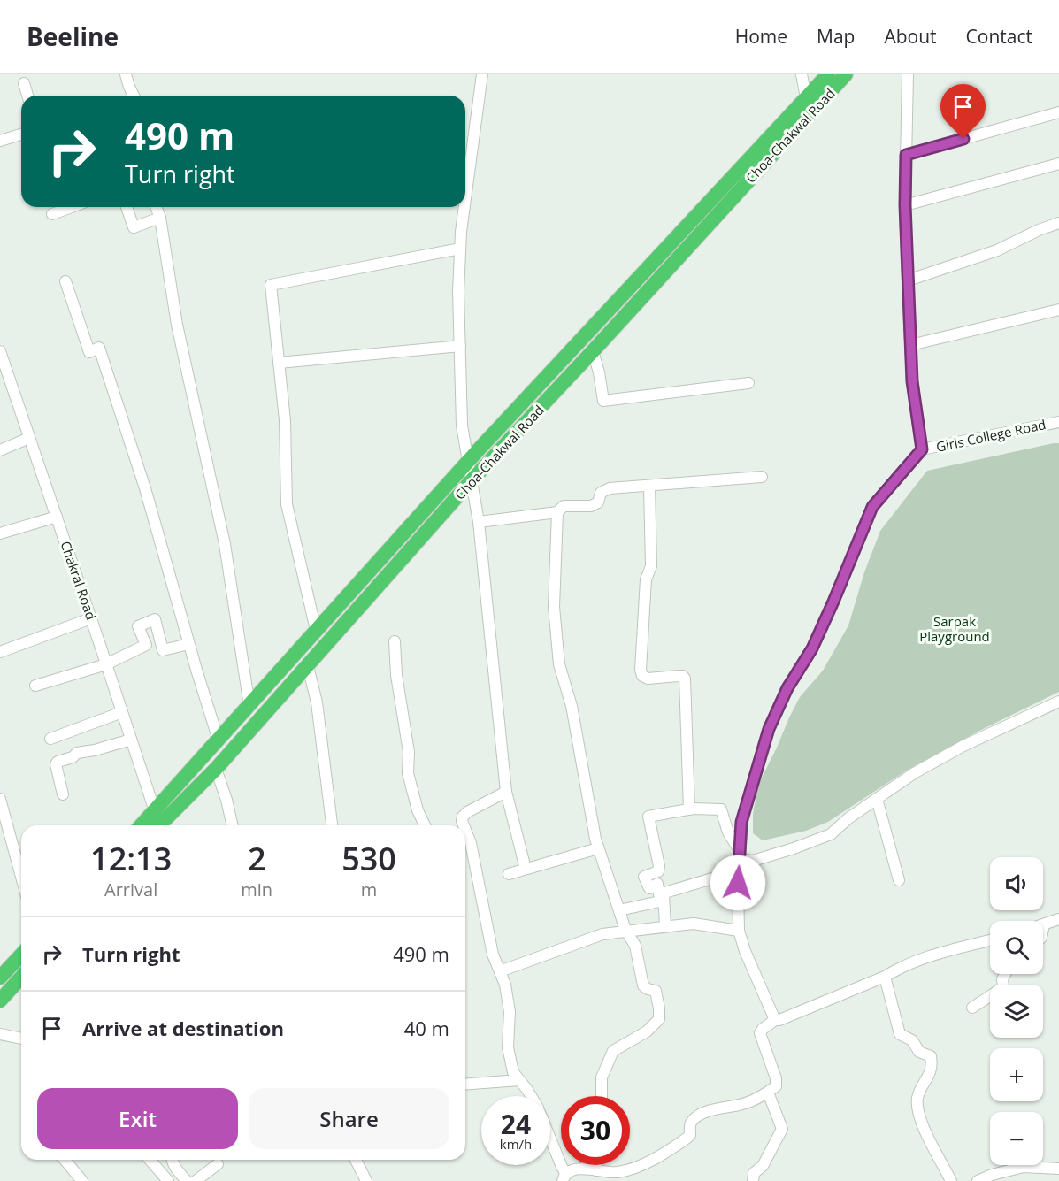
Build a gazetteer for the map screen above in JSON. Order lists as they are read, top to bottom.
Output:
{
  "streets": {
    "highway": ["Choa-Chakwal Road"],
    "street": ["Girls College Road", "Chakral Road"]
  },
  "parks": ["Sarpak Playground"],
  "page": {
    "header": "Beeline",
    "nav": [
      "Home",
      "Map",
      "About",
      "Contact"
    ],
    "turn": ["490 m", "Turn right"],
    "eta": [
      "12:13",
      "Arrival",
      "2",
      "min",
      "530",
      "m"
    ],
    "map_buttons": ["+", "−"],
    "list": [
      {
        "name": "Turn right",
        "value": "490 m"
      },
      {
        "name": "Arrive at destination",
        "value": "40 m"
      }
    ],
    "buttons": ["Exit", "Share"],
    "speed": "24 km/h",
    "limit": "30"
  }
}
